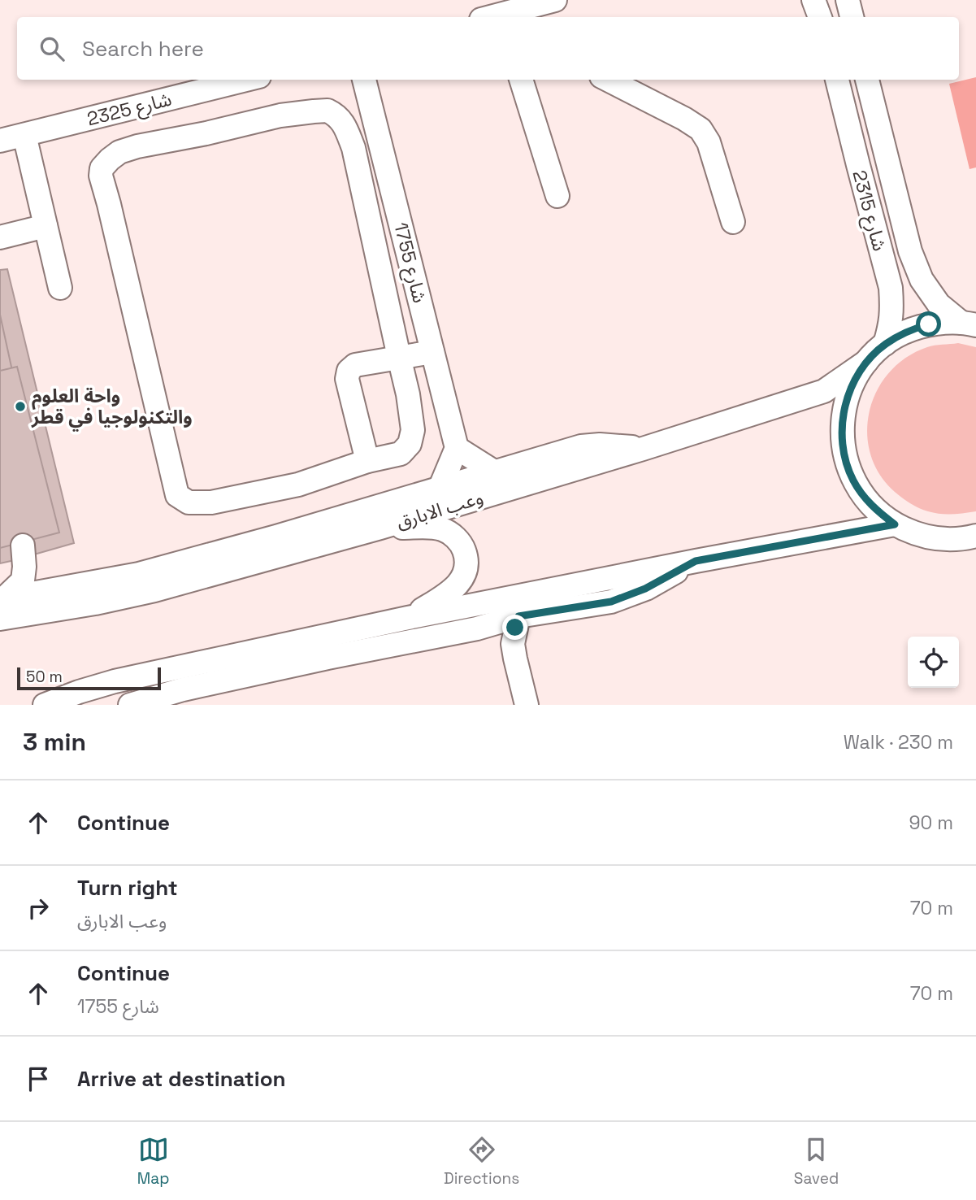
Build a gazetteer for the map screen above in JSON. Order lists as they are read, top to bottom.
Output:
{
  "streets": {
    "street": [
      "شارع 2325",
      "شارع 2315",
      "شارع 1755",
      "وعب الابارق"
    ]
  },
  "places": ["واحة العلوم والتكنولوجيا في قطر"],
  "scale_bar": "50 m",
  "page": {
    "search": "Search here",
    "scale": "50 m",
    "heading": ["3 min", "Walk · 230 m"],
    "list": [
      ["Continue", "90 m"],
      ["Turn right", "وعب الابارق", "70 m"],
      ["Continue", "شارع 1755", "70 m"],
      "Arrive at destination"
    ],
    "nav": ["Map", "Directions", "Saved"]
  }
}
